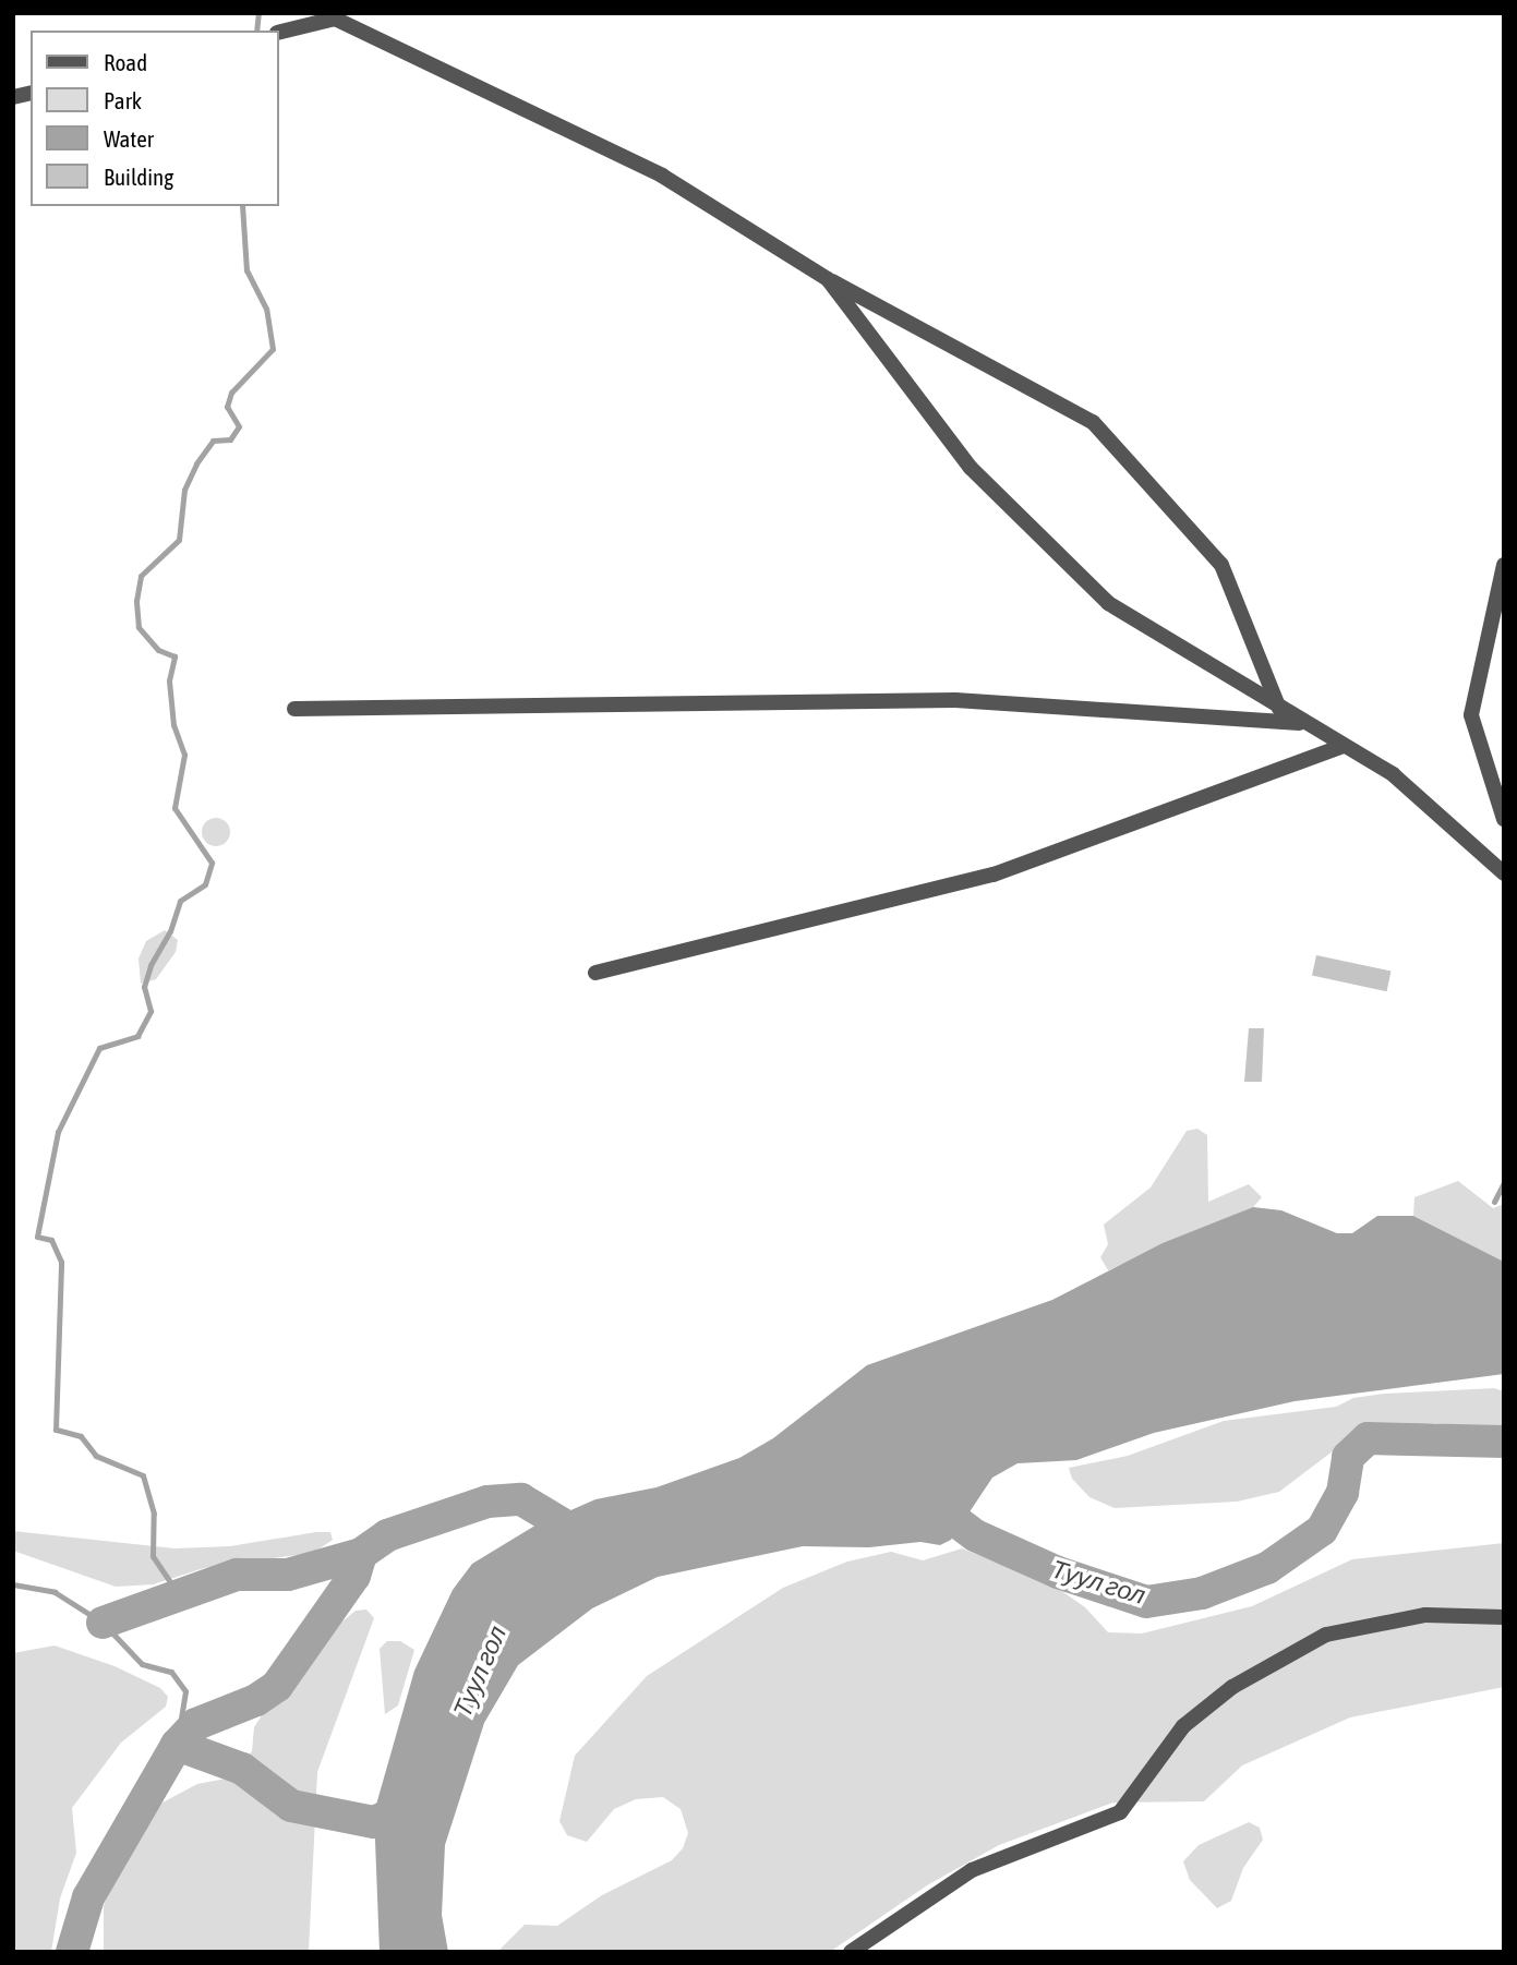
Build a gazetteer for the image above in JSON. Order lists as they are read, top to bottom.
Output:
{
  "water": ["Туул гол"],
  "legend": [
    "Road",
    "Park",
    "Water",
    "Building"
  ]
}
